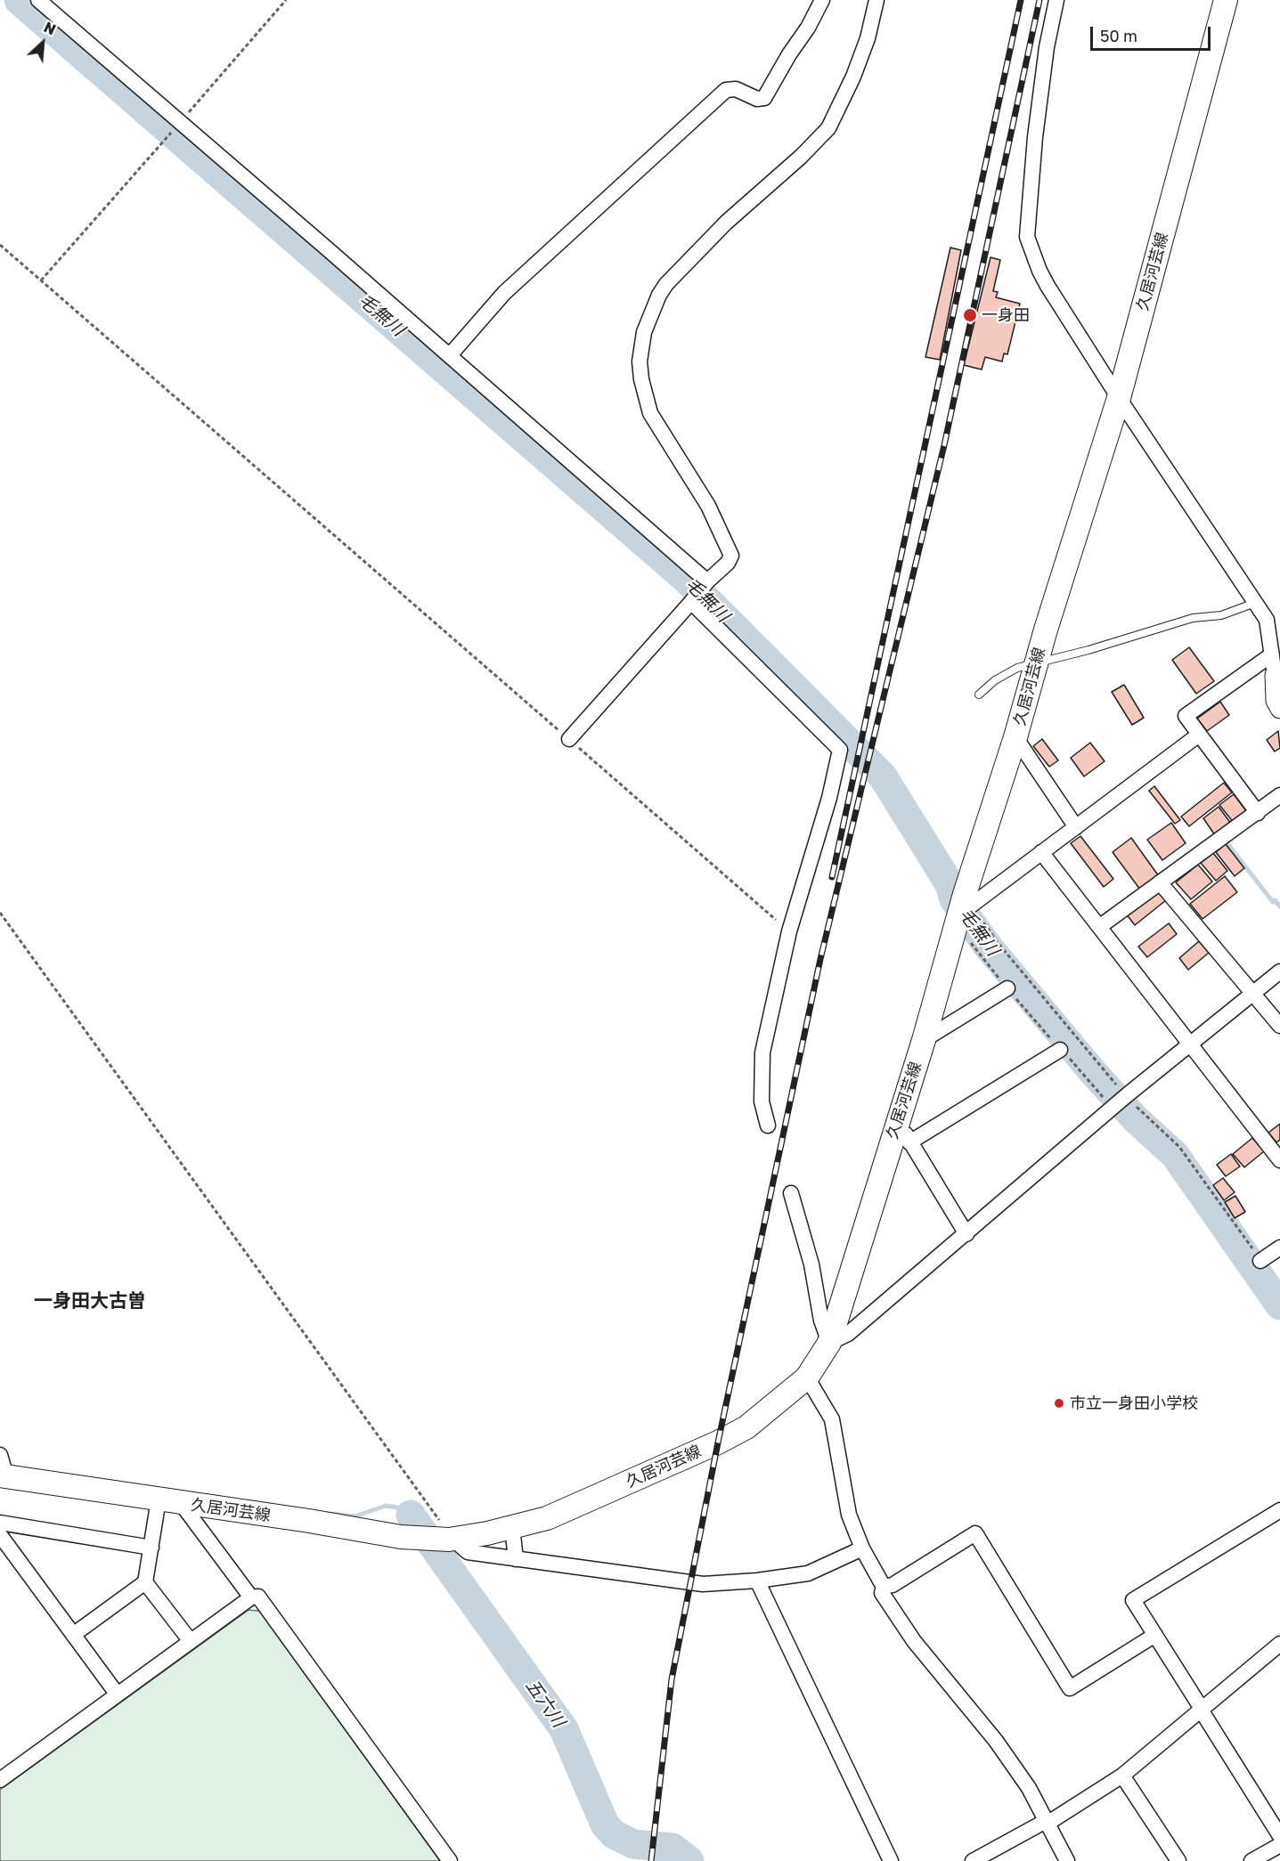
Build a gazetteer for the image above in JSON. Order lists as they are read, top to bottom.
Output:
{
  "streets": {
    "main road": ["久居河芸線"]
  },
  "districts": ["一身田大古曽"],
  "water": ["毛無川", "五六川"],
  "places": ["一身田", "市立一身田小学校"],
  "scale_bar": "50 m",
  "north": "top right"
}
